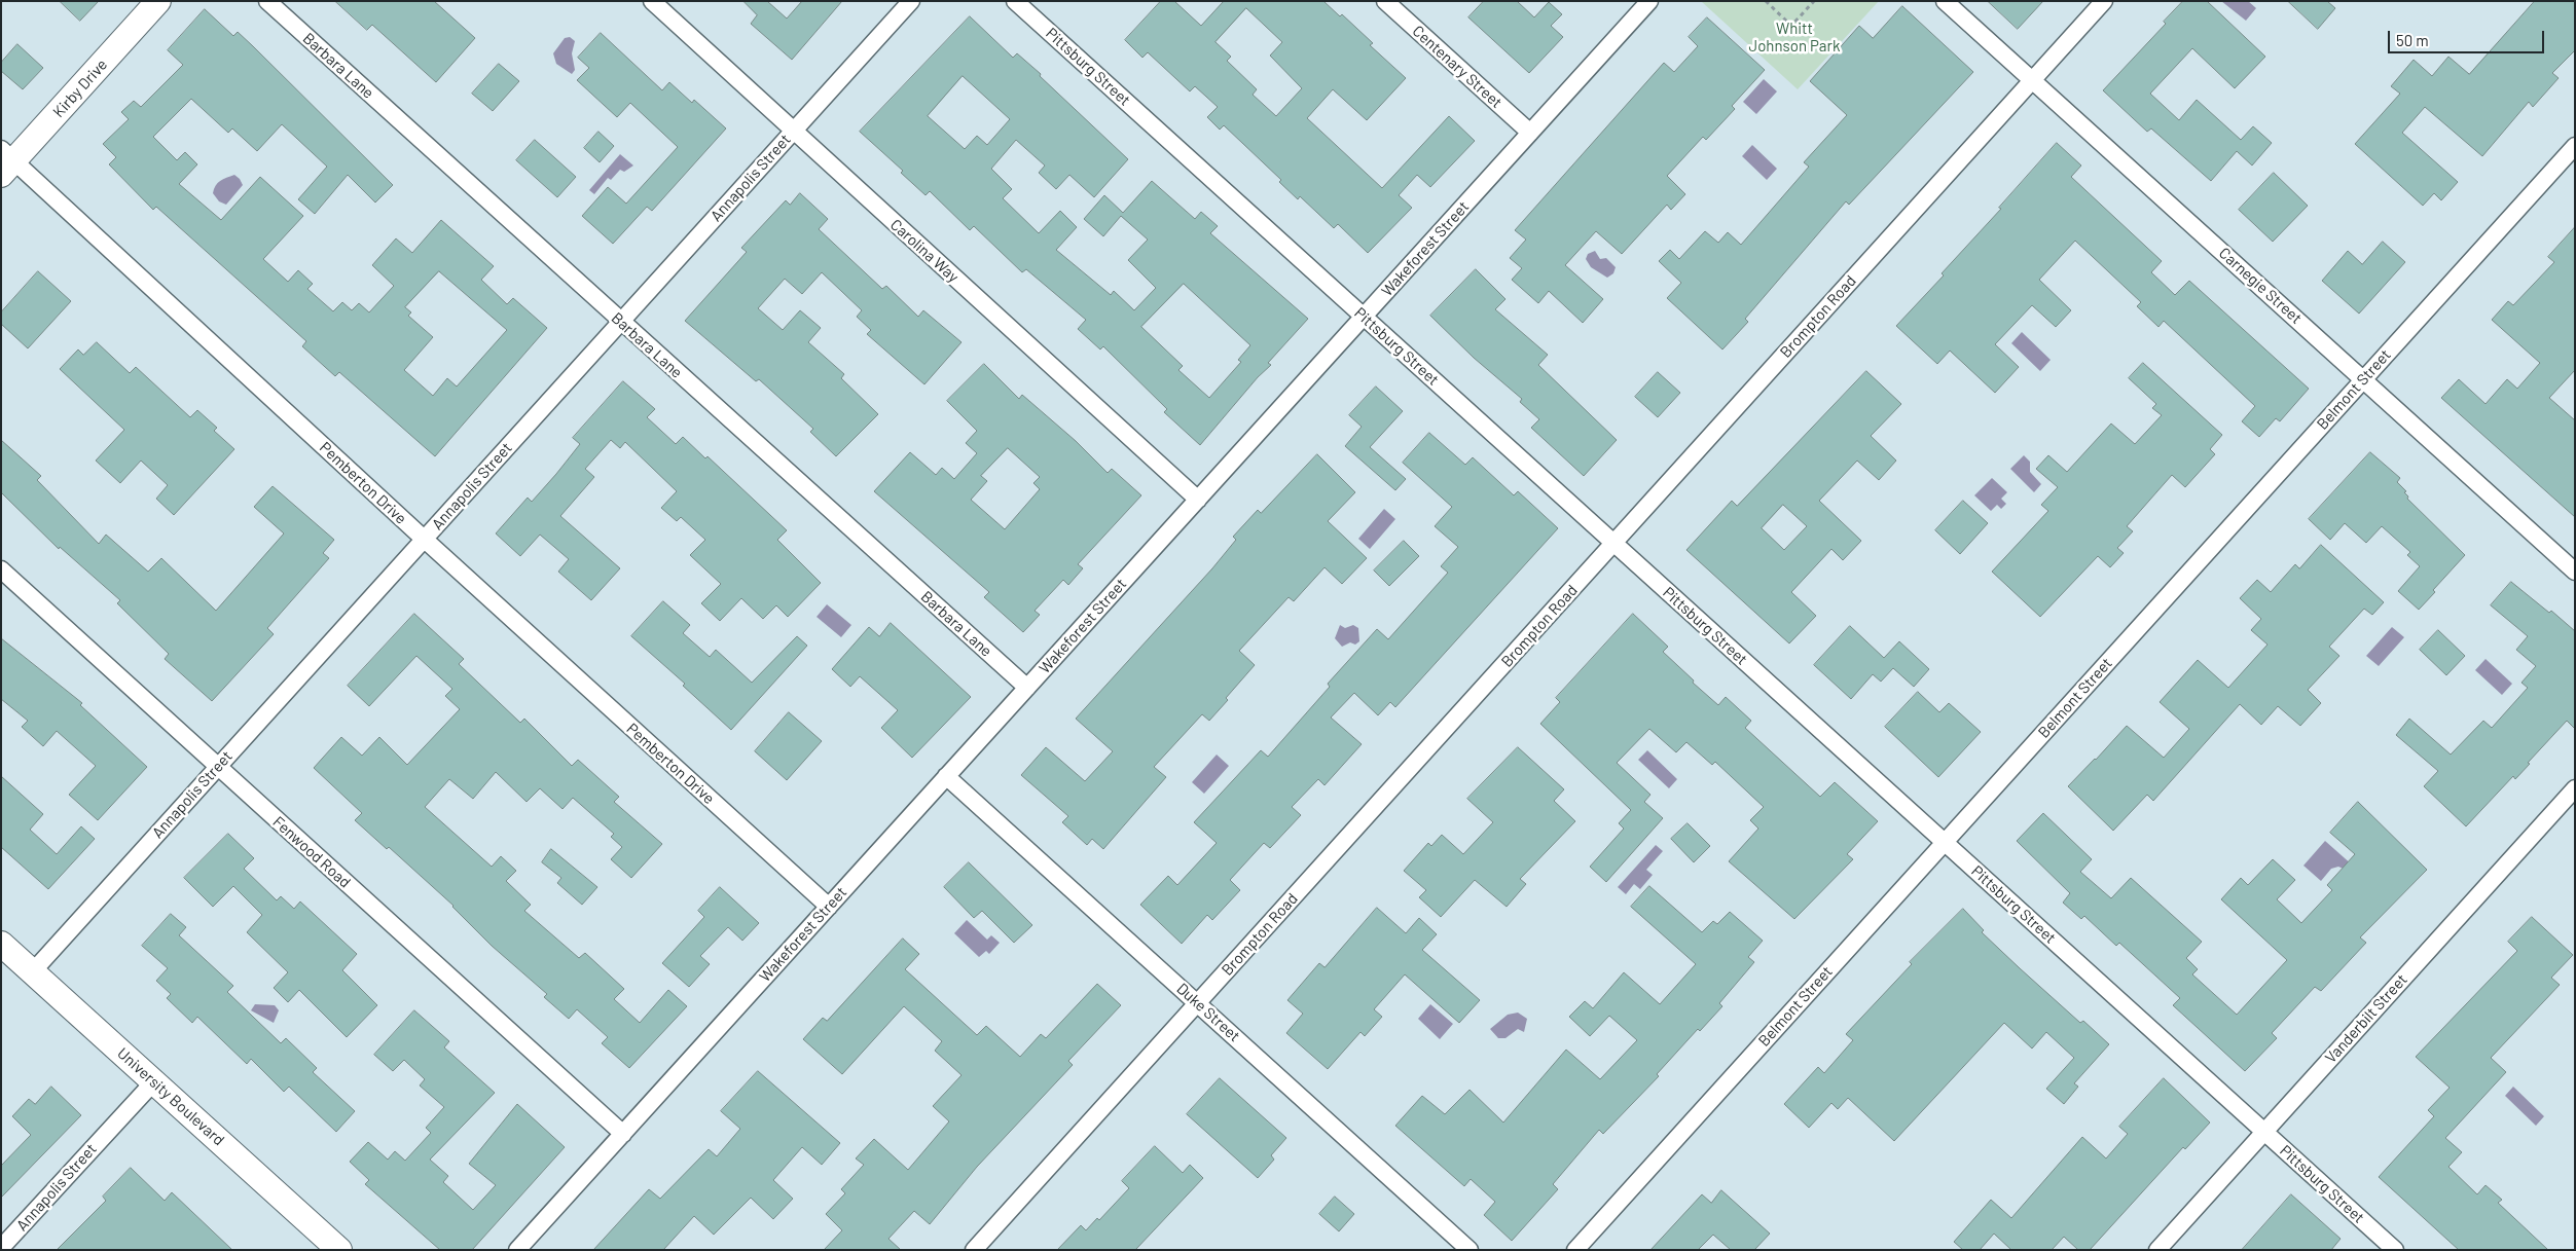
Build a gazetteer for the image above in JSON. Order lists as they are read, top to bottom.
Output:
{
  "streets": {
    "main road": ["Kirby Drive", "University Boulevard"],
    "street": [
      "Barbara Lane",
      "Pittsburg Street",
      "Centenary Street",
      "Annapolis Street",
      "Wakeforest Street",
      "Carolina Way",
      "Carnegie Street",
      "Brompton Road",
      "Belmont Street",
      "Pemberton Drive",
      "Fenwood Road",
      "Duke Street",
      "Vanderbilt Street"
    ]
  },
  "crossings": [
    ["Barbara Lane", "Annapolis Street"],
    ["Barbara Lane", "Wakeforest Street"],
    ["Pittsburg Street", "Wakeforest Street"],
    ["Pittsburg Street", "Brompton Road"],
    ["Pittsburg Street", "Belmont Street"],
    ["Pittsburg Street", "Vanderbilt Street"],
    ["Centenary Street", "Wakeforest Street"],
    ["Kirby Drive", "Pemberton Drive"],
    ["Annapolis Street", "Carolina Way"],
    ["Annapolis Street", "Pemberton Drive"],
    ["Annapolis Street", "Fenwood Road"],
    ["Annapolis Street", "University Boulevard"],
    ["Wakeforest Street", "Carolina Way"],
    ["Wakeforest Street", "Pemberton Drive"],
    ["Wakeforest Street", "Fenwood Road"],
    ["Wakeforest Street", "Duke Street"],
    ["Carnegie Street", "Brompton Road"],
    ["Carnegie Street", "Belmont Street"],
    ["Brompton Road", "Duke Street"]
  ],
  "parks": ["Whitt Johnson Park"],
  "scale_bar": "50 m"
}
